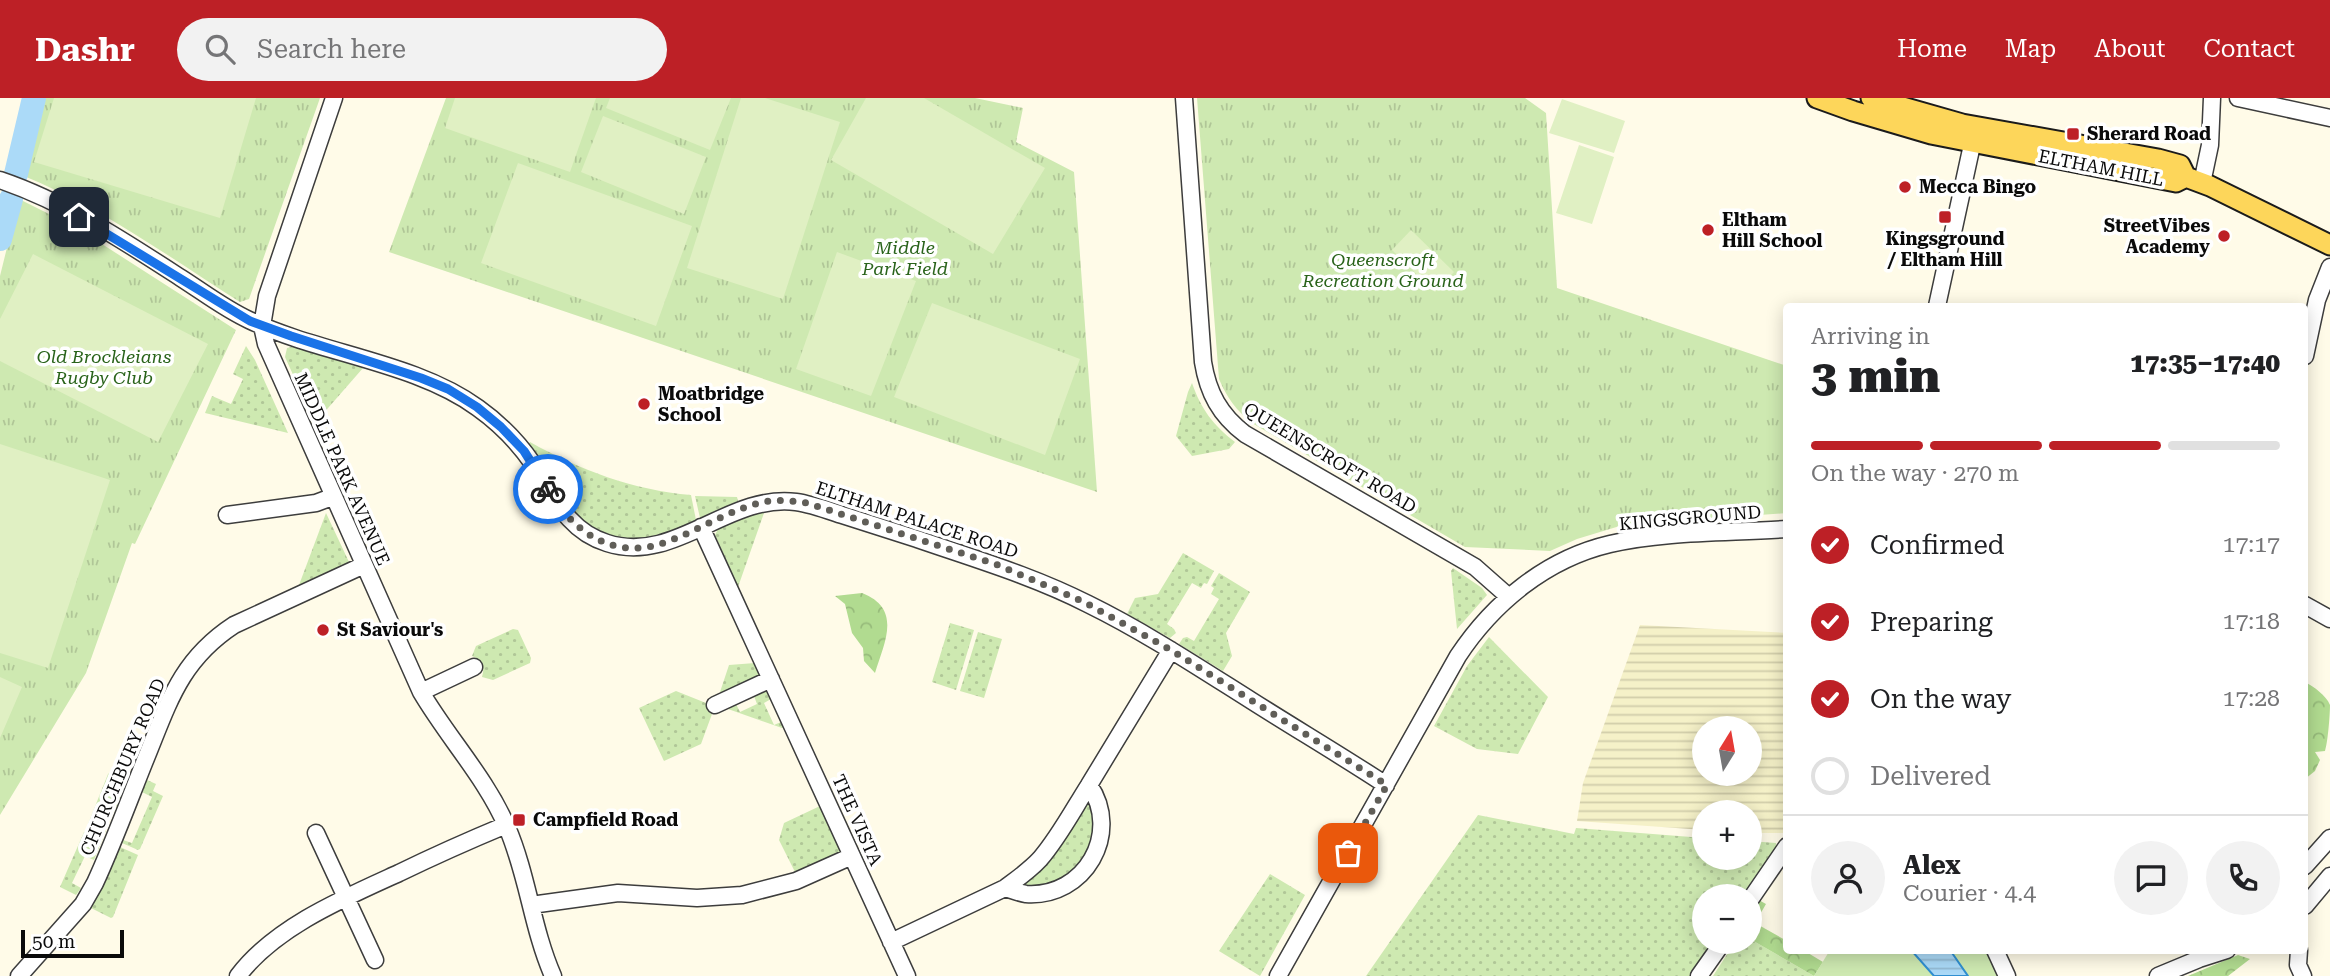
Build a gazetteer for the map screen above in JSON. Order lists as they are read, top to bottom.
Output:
{
  "streets": {
    "main road": ["ELTHAM HILL"],
    "street": [
      "QUEENSCROFT ROAD",
      "MIDDLE PARK AVENUE",
      "KINGSGROUND",
      "ELTHAM PALACE ROAD",
      "CHURCHBURY ROAD",
      "THE VISTA"
    ]
  },
  "crossings": [
    ["QUEENSCROFT ROAD", "KINGSGROUND"],
    ["MIDDLE PARK AVENUE", "ELTHAM PALACE ROAD"],
    ["MIDDLE PARK AVENUE", "CHURCHBURY ROAD"],
    ["KINGSGROUND", "ELTHAM PALACE ROAD"],
    ["ELTHAM PALACE ROAD", "THE VISTA"]
  ],
  "parks": ["Middle Park Field", "Queenscroft Recreation Ground", "Old Brockleians Rugby Club"],
  "places": {
    "transit": ["Sherard Road", "Kingsground / Eltham Hill", "Campfield Road"],
    "other": [
      "Mecca Bingo",
      "Eltham Hill School",
      "StreetVibes Academy",
      "Moatbridge School",
      "St Saviour's"
    ]
  },
  "scale_bar": "50 m",
  "north": "top",
  "page": {
    "header": "Dashr",
    "search": "Search here",
    "nav": [
      "Home",
      "Map",
      "About",
      "Contact"
    ],
    "heading": ["3 min", "Arriving in", "17:35–17:40"],
    "panel": ["Alex", "Courier · 4.4"],
    "bar": "On the way · 270 m",
    "list": [
      ["Confirmed", "17:17"],
      ["Preparing", "17:18"],
      ["On the way", "17:28"],
      "Delivered"
    ],
    "map_buttons": ["+", "−"],
    "scale": "50 m"
  }
}
